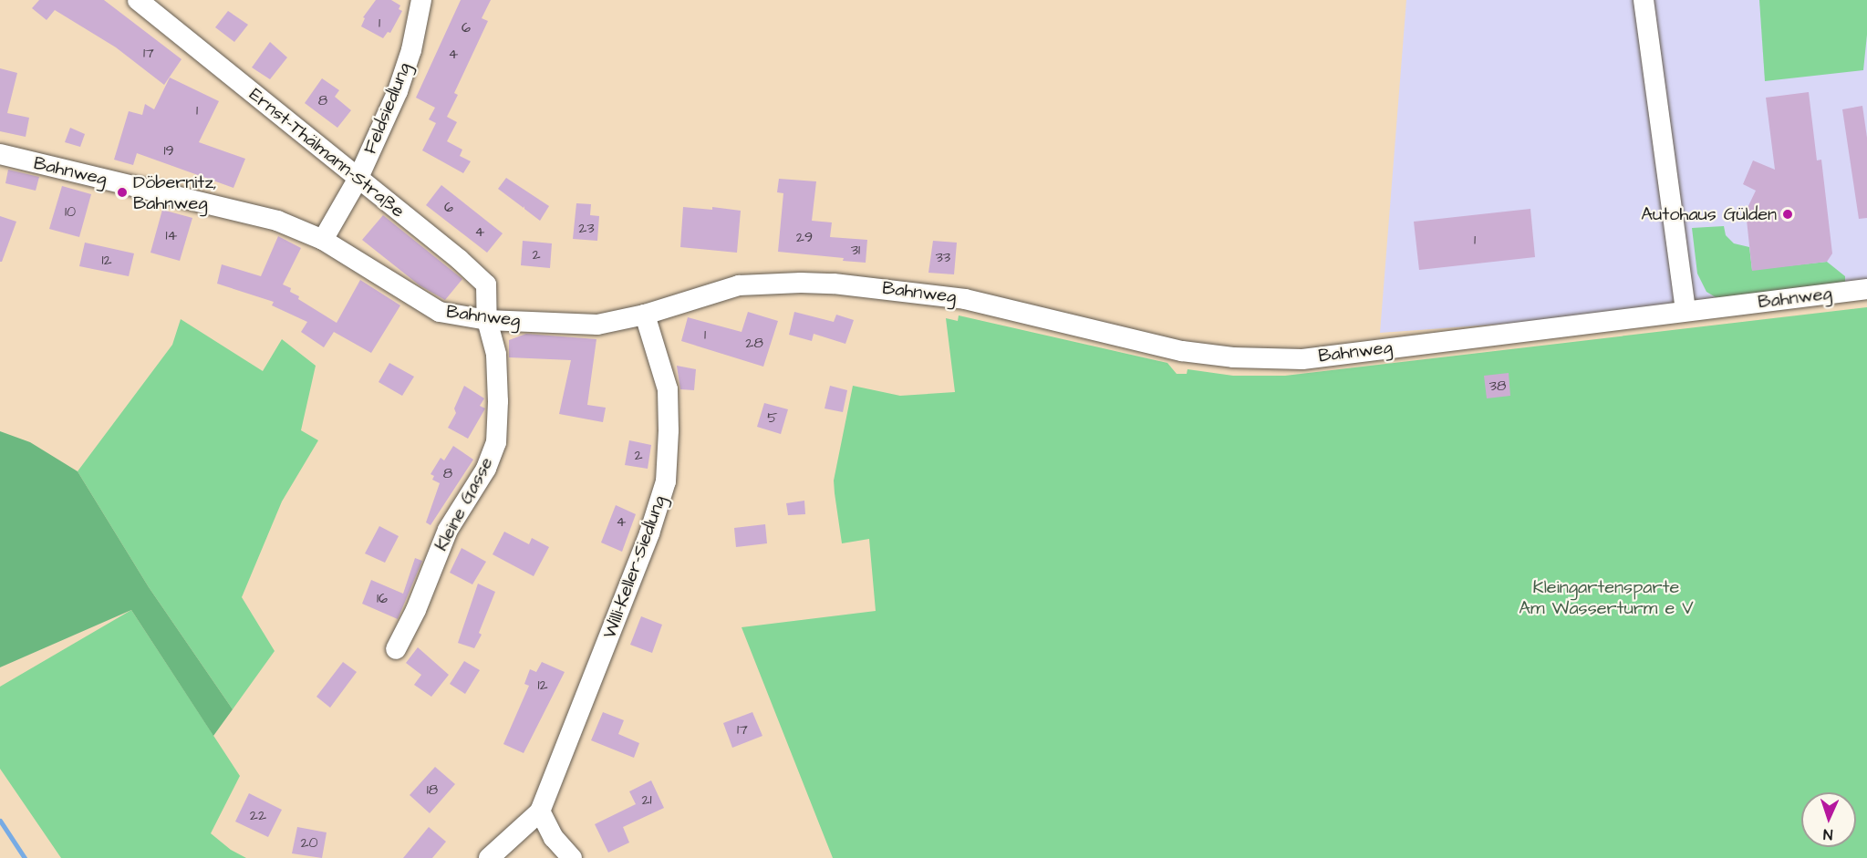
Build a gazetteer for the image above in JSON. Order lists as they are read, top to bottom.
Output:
{
  "streets": {
    "street": [
      "Feldsiedlung",
      "Ernst-Thälmann-Straße",
      "Bahnweg",
      "Kleine Gasse",
      "Willi-Keller-Siedlung"
    ]
  },
  "crossings": [
    ["Feldsiedlung", "Ernst-Thälmann-Straße"],
    ["Feldsiedlung", "Bahnweg"],
    ["Ernst-Thälmann-Straße", "Bahnweg"],
    ["Ernst-Thälmann-Straße", "Kleine Gasse"],
    ["Bahnweg", "Kleine Gasse"],
    ["Bahnweg", "Willi-Keller-Siedlung"]
  ],
  "parks": ["Kleingartensparte Am Wasserturm e V"],
  "places": ["Döbernitz, Bahnweg", "Autohaus Gülden"],
  "house_numbers": [
    "1",
    "6",
    "17",
    "4",
    "8",
    "1",
    "19",
    "6",
    "10",
    "23",
    "4",
    "14",
    "29",
    "1",
    "31",
    "2",
    "33",
    "12",
    "1",
    "28",
    "38",
    "5",
    "2",
    "8",
    "4",
    "16",
    "12",
    "17",
    "18",
    "21",
    "22",
    "20"
  ],
  "north": "bottom"
}
